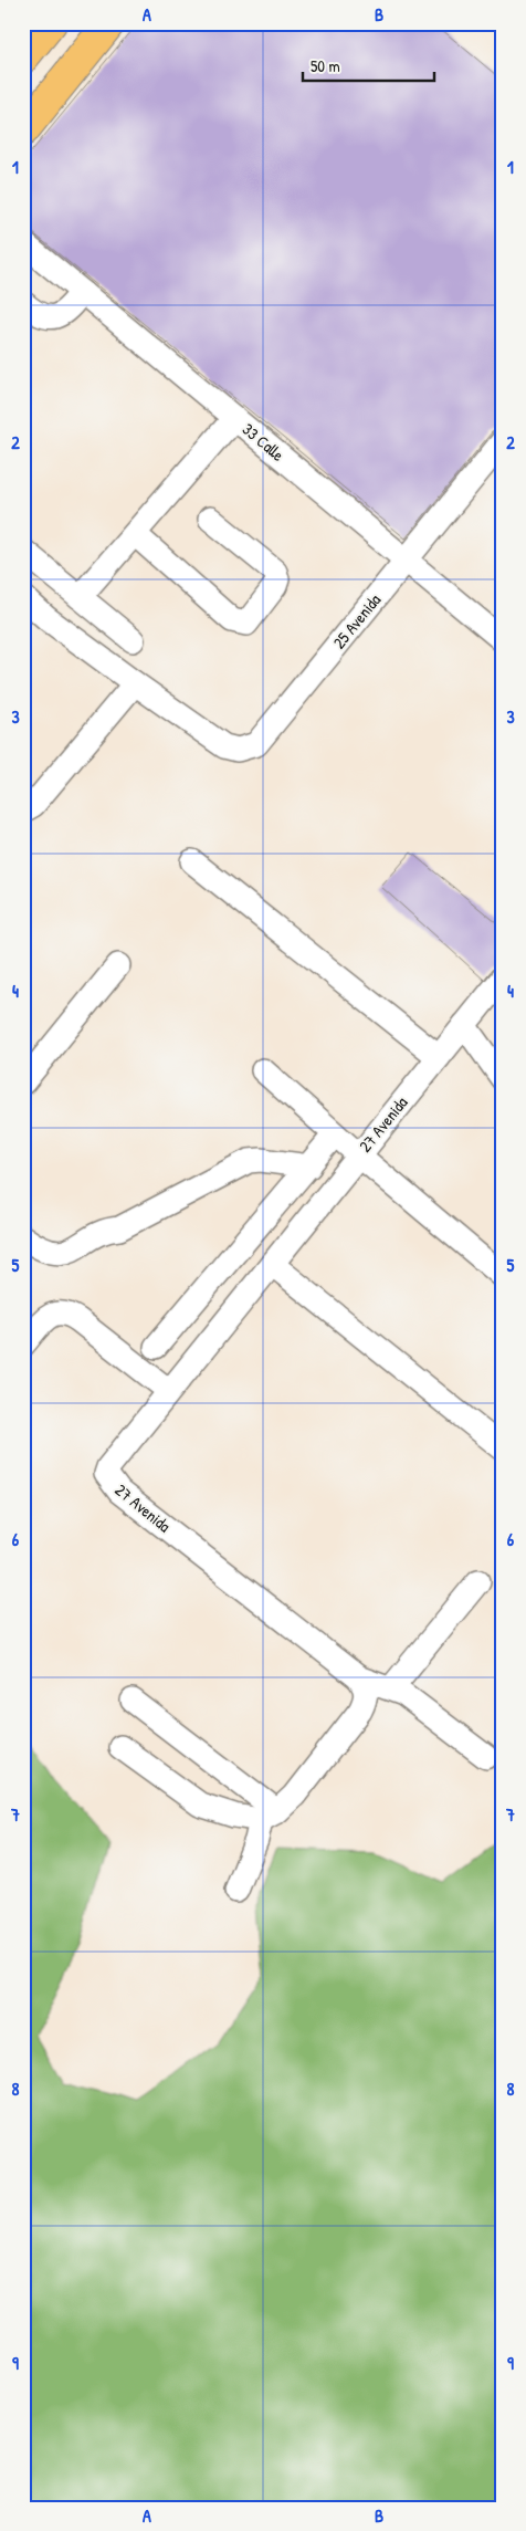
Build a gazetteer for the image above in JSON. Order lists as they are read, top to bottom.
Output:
{
  "streets": {
    "street": ["33 Calle", "25 Avenida", "27 Avenida"]
  },
  "crossings": [
    ["33 Calle", "25 Avenida"]
  ],
  "scale_bar": "50 m",
  "grid": {
    "columns": ["A", "B"],
    "rows": [
      "1",
      "2",
      "3",
      "4",
      "5",
      "6",
      "7",
      "8",
      "9"
    ]
  }
}
